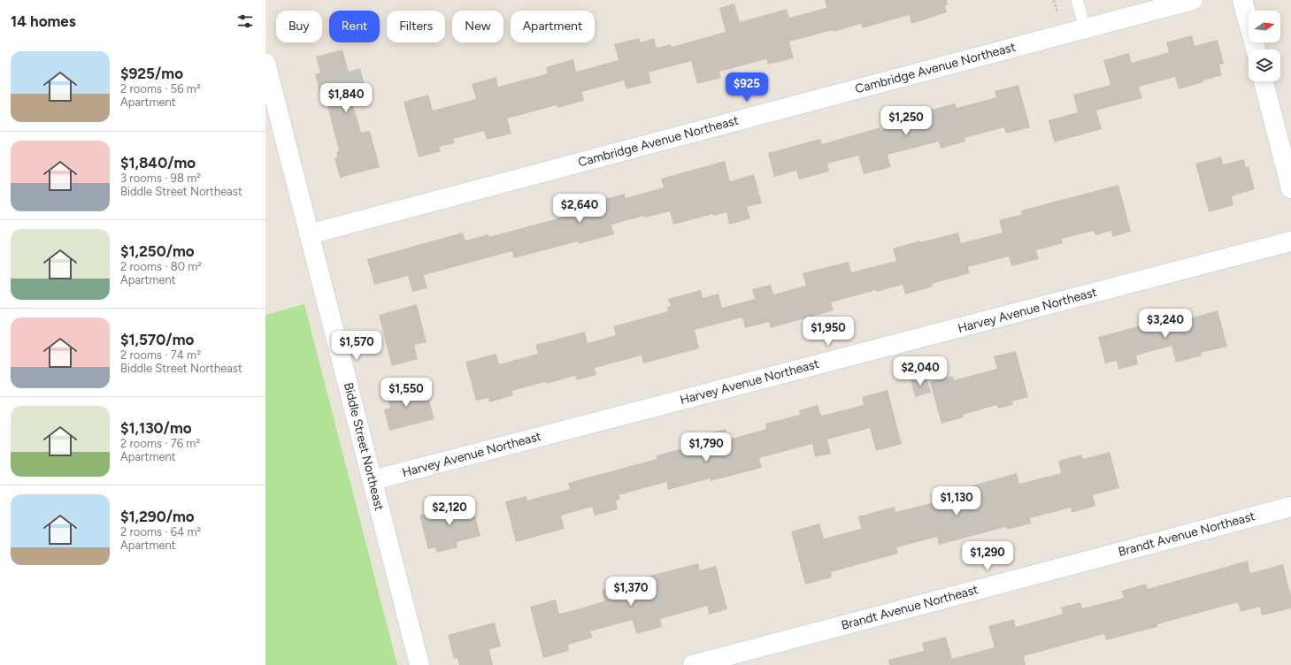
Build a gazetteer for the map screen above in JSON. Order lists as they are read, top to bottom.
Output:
{
  "streets": {
    "street": [
      "Cambridge Avenue Northeast",
      "Harvey Avenue Northeast",
      "Biddle Street Northeast",
      "Brandt Avenue Northeast"
    ]
  },
  "crossings": [
    ["Cambridge Avenue Northeast", "Biddle Street Northeast"],
    ["Harvey Avenue Northeast", "Biddle Street Northeast"]
  ],
  "north": "right",
  "page": {
    "heading": "14 homes",
    "chip": [
      "Buy",
      "Rent",
      "Filters",
      "New",
      "Apartment"
    ],
    "list": [
      {
        "name": "$925/mo",
        "note": "2 rooms · 56 m² · Apartment"
      },
      {
        "name": "$1,840/mo",
        "note": "3 rooms · 98 m² · Biddle Street Northeast"
      },
      {
        "name": "$1,250/mo",
        "note": "2 rooms · 80 m² · Apartment"
      },
      {
        "name": "$1,570/mo",
        "note": "2 rooms · 74 m² · Biddle Street Northeast"
      },
      {
        "name": "$1,130/mo",
        "note": "2 rooms · 76 m² · Apartment"
      },
      {
        "name": "$1,290/mo",
        "note": "2 rooms · 64 m² · Apartment"
      }
    ],
    "price": [
      "$925",
      "$1,840",
      "$1,250",
      "$2,640",
      "$3,240",
      "$1,950",
      "$1,570",
      "$2,040",
      "$1,550",
      "$1,790",
      "$1,130",
      "$2,120",
      "$1,290",
      "$1,370"
    ]
  }
}
